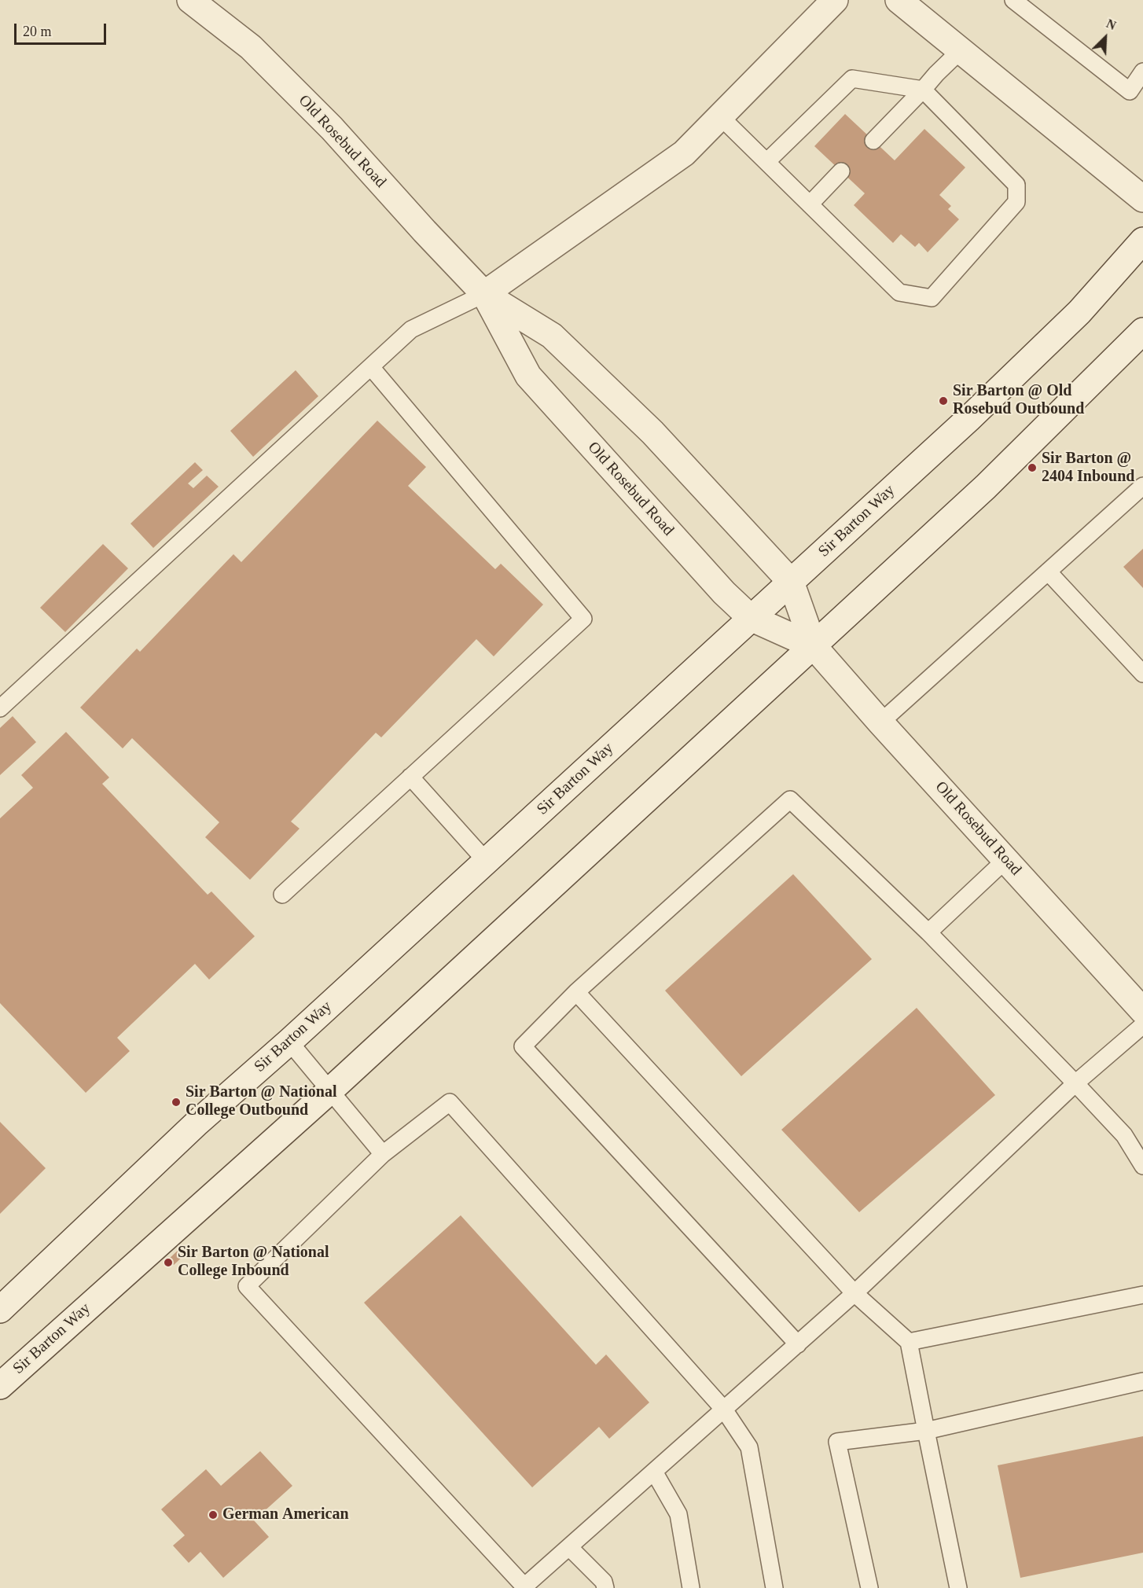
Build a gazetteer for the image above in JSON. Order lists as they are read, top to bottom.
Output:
{
  "streets": {
    "main road": ["Old Rosebud Road", "Sir Barton Way"]
  },
  "crossings": [
    ["Old Rosebud Road", "Sir Barton Way"]
  ],
  "places": [
    "Sir Barton @ Old Rosebud Outbound",
    "Sir Barton @ 2404 Inbound",
    "Sir Barton @ National College Outbound",
    "Sir Barton @ National College Inbound",
    "German American"
  ],
  "scale_bar": "20 m",
  "north": "top right"
}
